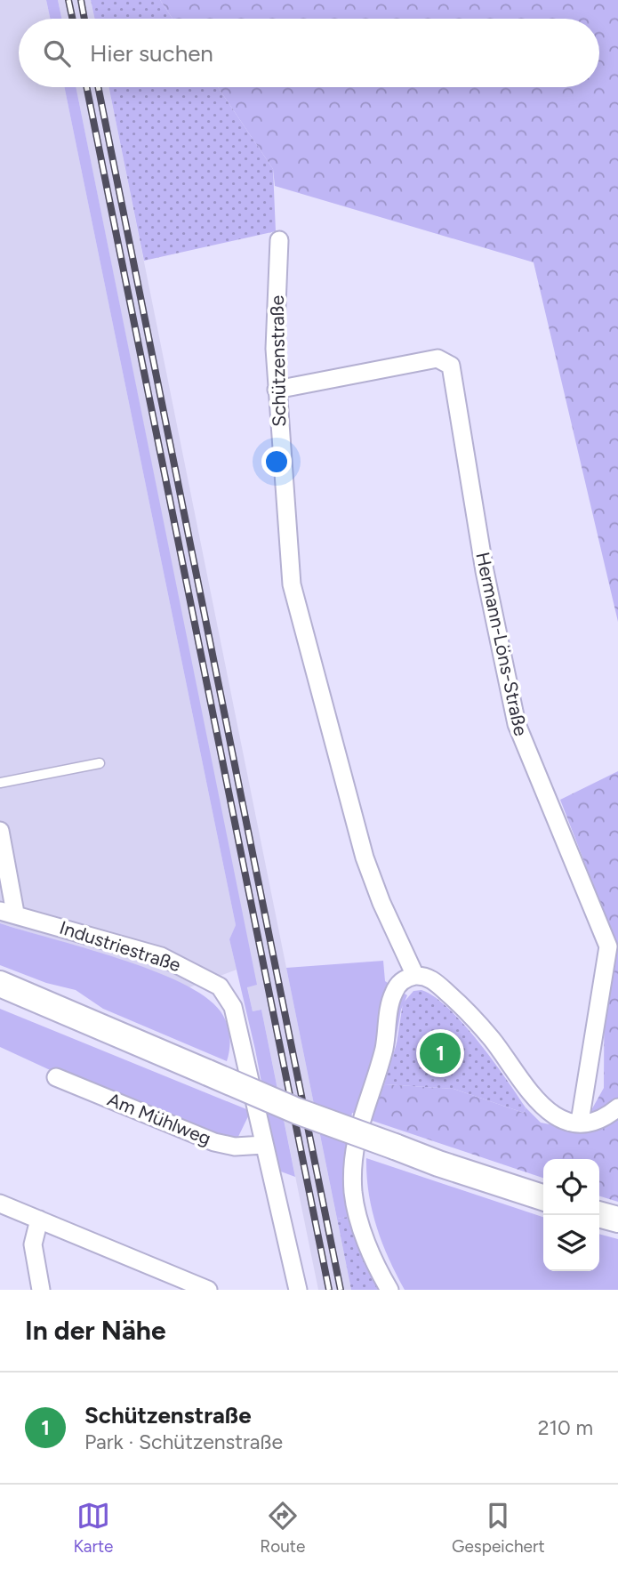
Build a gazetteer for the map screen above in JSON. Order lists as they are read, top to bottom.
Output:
{
  "streets": {
    "street": [
      "Schützenstraße",
      "Hermann-Löns-Straße",
      "Industriestraße",
      "Am Mühlweg"
    ]
  },
  "crossings": [
    ["Schützenstraße", "Hermann-Löns-Straße"],
    ["Industriestraße", "Am Mühlweg"]
  ],
  "page": {
    "search": "Hier suchen",
    "pins": "1",
    "heading": "In der Nähe",
    "list": [
      {
        "mark": "1",
        "name": "Schützenstraße",
        "note": "Park · Schützenstraße",
        "value": "210 m"
      }
    ],
    "nav": ["Karte", "Route", "Gespeichert"]
  }
}
